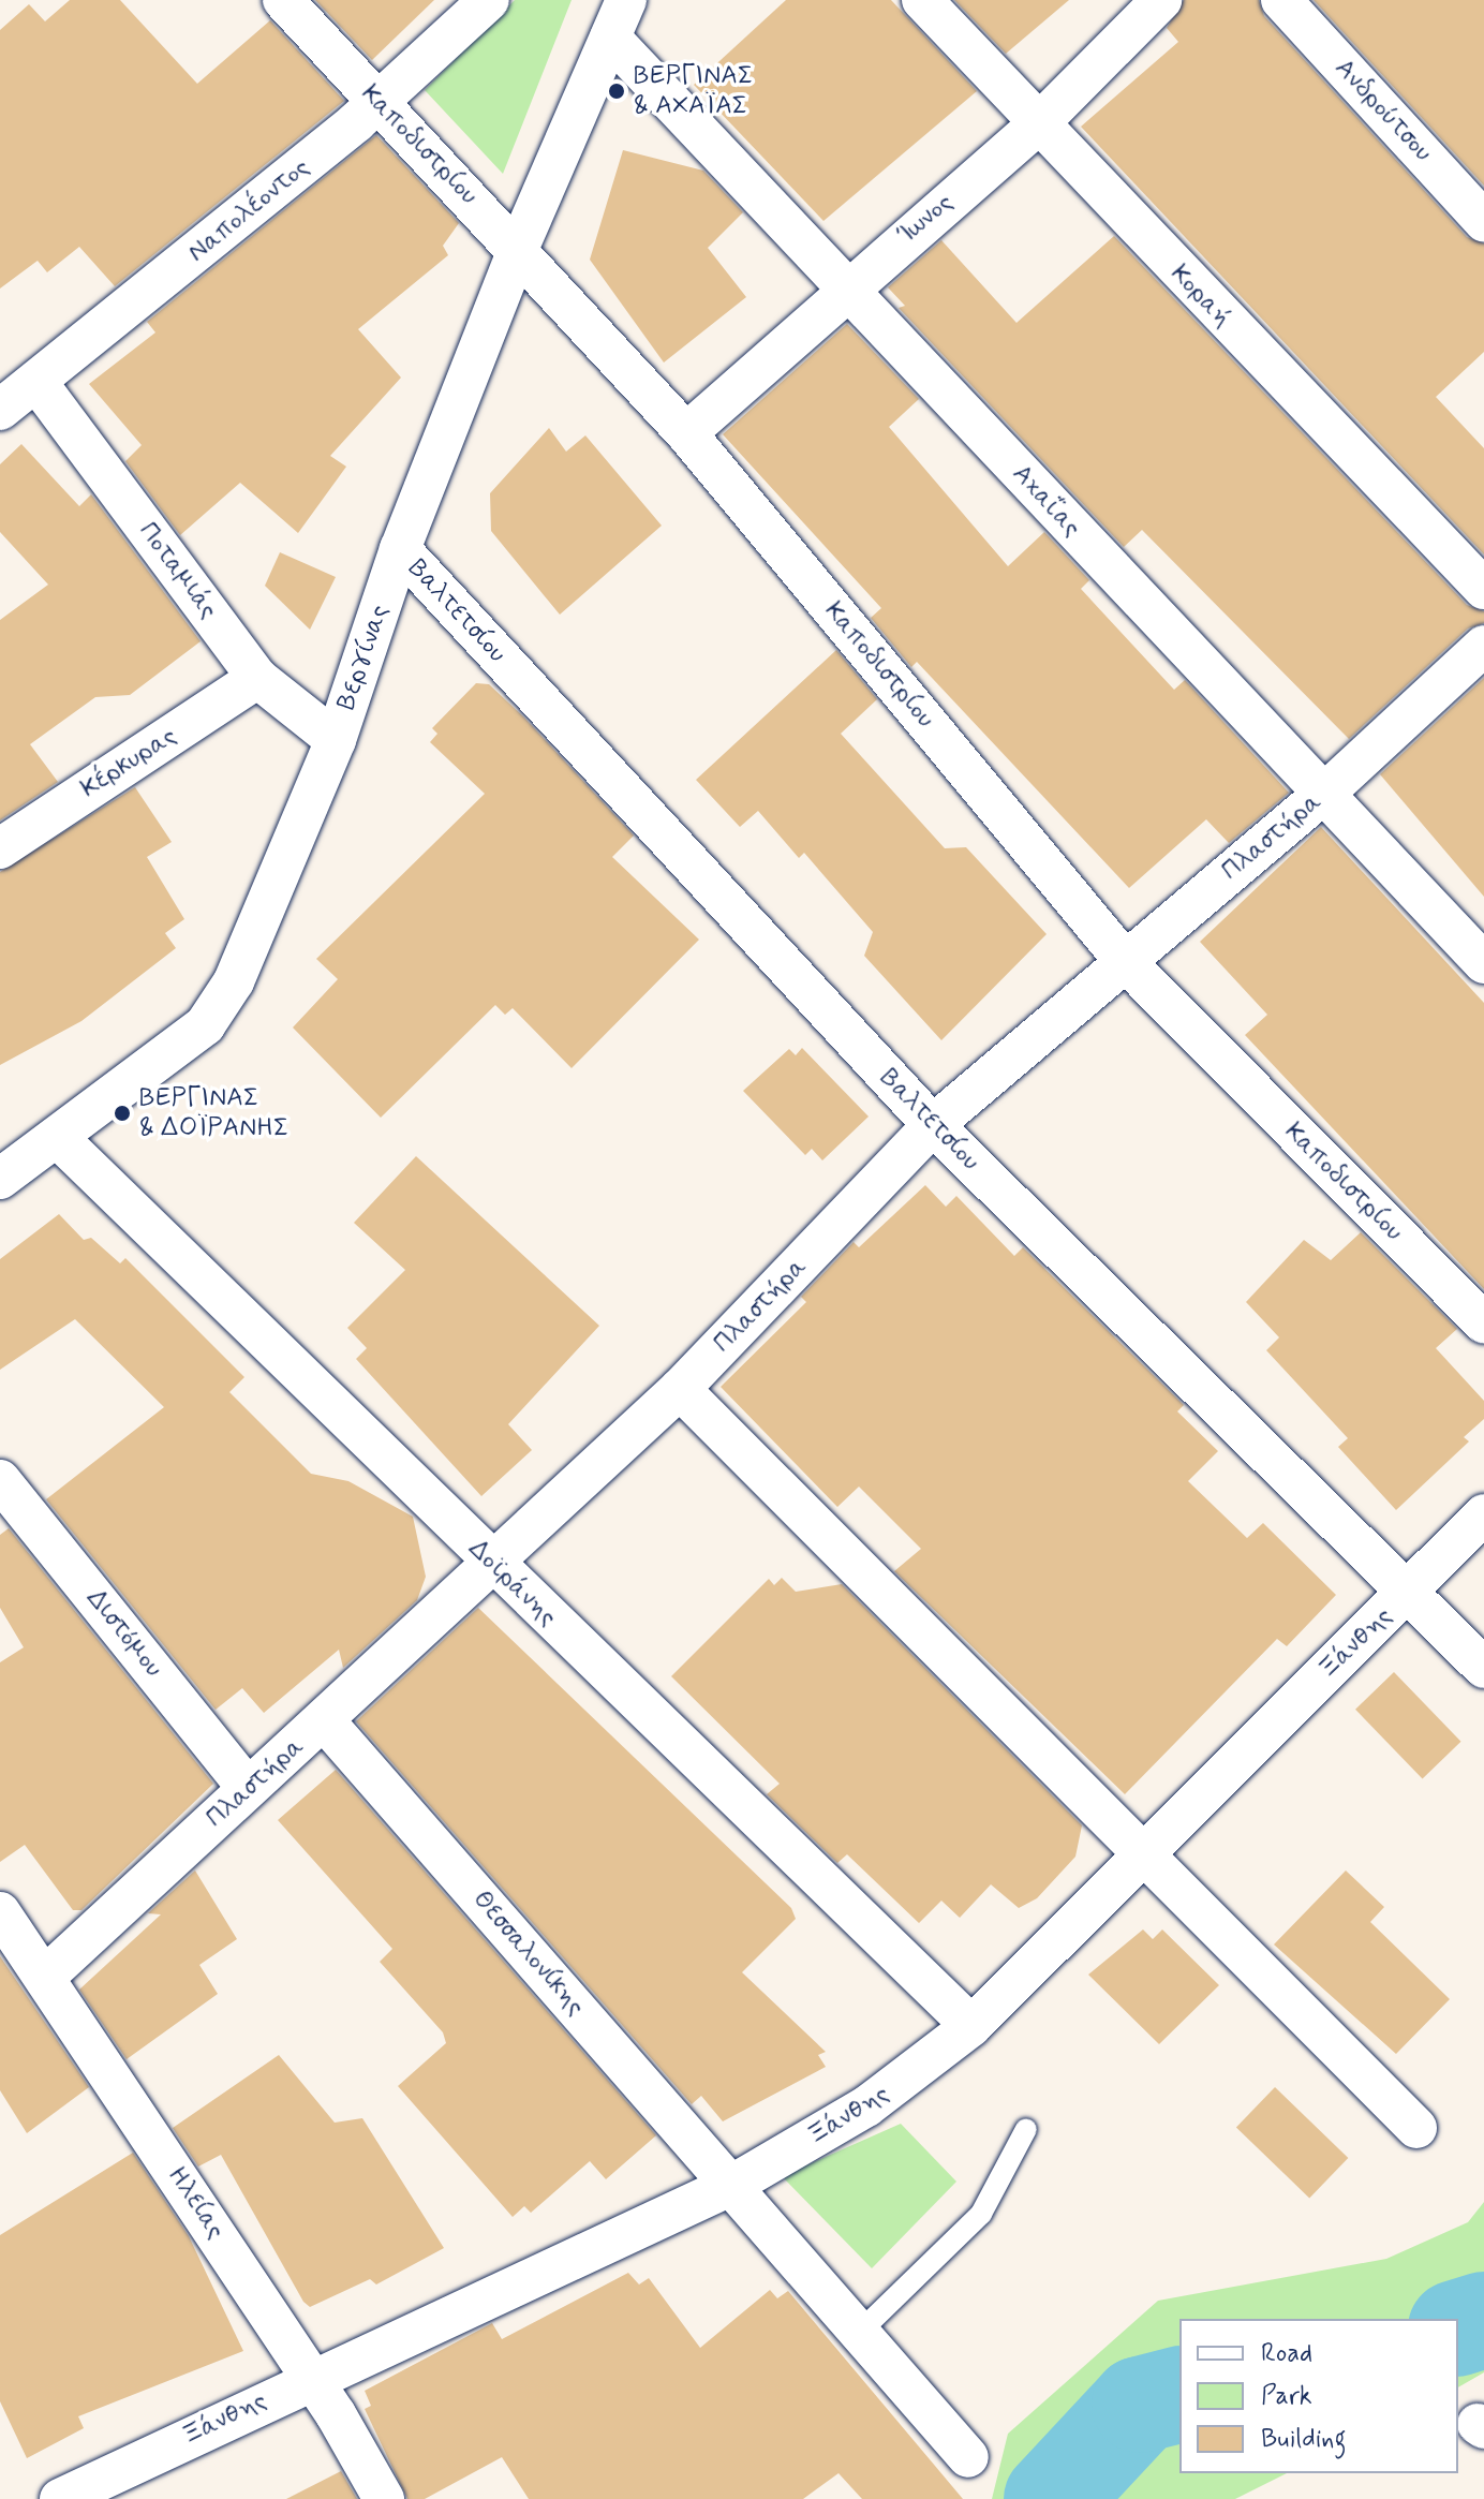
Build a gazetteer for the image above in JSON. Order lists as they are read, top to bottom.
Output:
{
  "streets": {
    "street": [
      "Ανδρούτσου",
      "Καποδιστρίου",
      "Ναπολέοντος",
      "Ίωνος",
      "Κοραή",
      "Αχαΐας",
      "Ποταμιάς",
      "Βαλτετσίου",
      "Βεργίνας",
      "Κέρκυρας",
      "Πλαστήρα",
      "Δοϊράνης",
      "Διστόμου",
      "Ξάνθης",
      "Θεσσαλονίκης",
      "Ηλείας"
    ]
  },
  "crossings": [
    ["Καποδιστρίου", "Ναπολέοντος"],
    ["Καποδιστρίου", "Ίωνος"],
    ["Καποδιστρίου", "Βεργίνας"],
    ["Καποδιστρίου", "Πλαστήρα"],
    ["Ναπολέοντος", "Ποταμιάς"],
    ["Ίωνος", "Κοραή"],
    ["Ίωνος", "Αχαΐας"],
    ["Αχαΐας", "Βεργίνας"],
    ["Αχαΐας", "Πλαστήρα"],
    ["Ποταμιάς", "Βεργίνας"],
    ["Ποταμιάς", "Κέρκυρας"],
    ["Βαλτετσίου", "Βεργίνας"],
    ["Βαλτετσίου", "Πλαστήρα"],
    ["Βαλτετσίου", "Ξάνθης"],
    ["Βεργίνας", "Δοϊράνης"],
    ["Πλαστήρα", "Δοϊράνης"],
    ["Πλαστήρα", "Διστόμου"],
    ["Πλαστήρα", "Θεσσαλονίκης"],
    ["Πλαστήρα", "Ηλείας"],
    ["Δοϊράνης", "Ξάνθης"],
    ["Ξάνθης", "Θεσσαλονίκης"],
    ["Ξάνθης", "Ηλείας"]
  ],
  "places": ["ΒΕΡΓΙΝΑΣ & ΑΧΑΪΑΣ", "ΒΕΡΓΙΝΑΣ & ΔΟΪΡΑΝΗΣ"],
  "legend": ["Road", "Park", "Building"]
}
